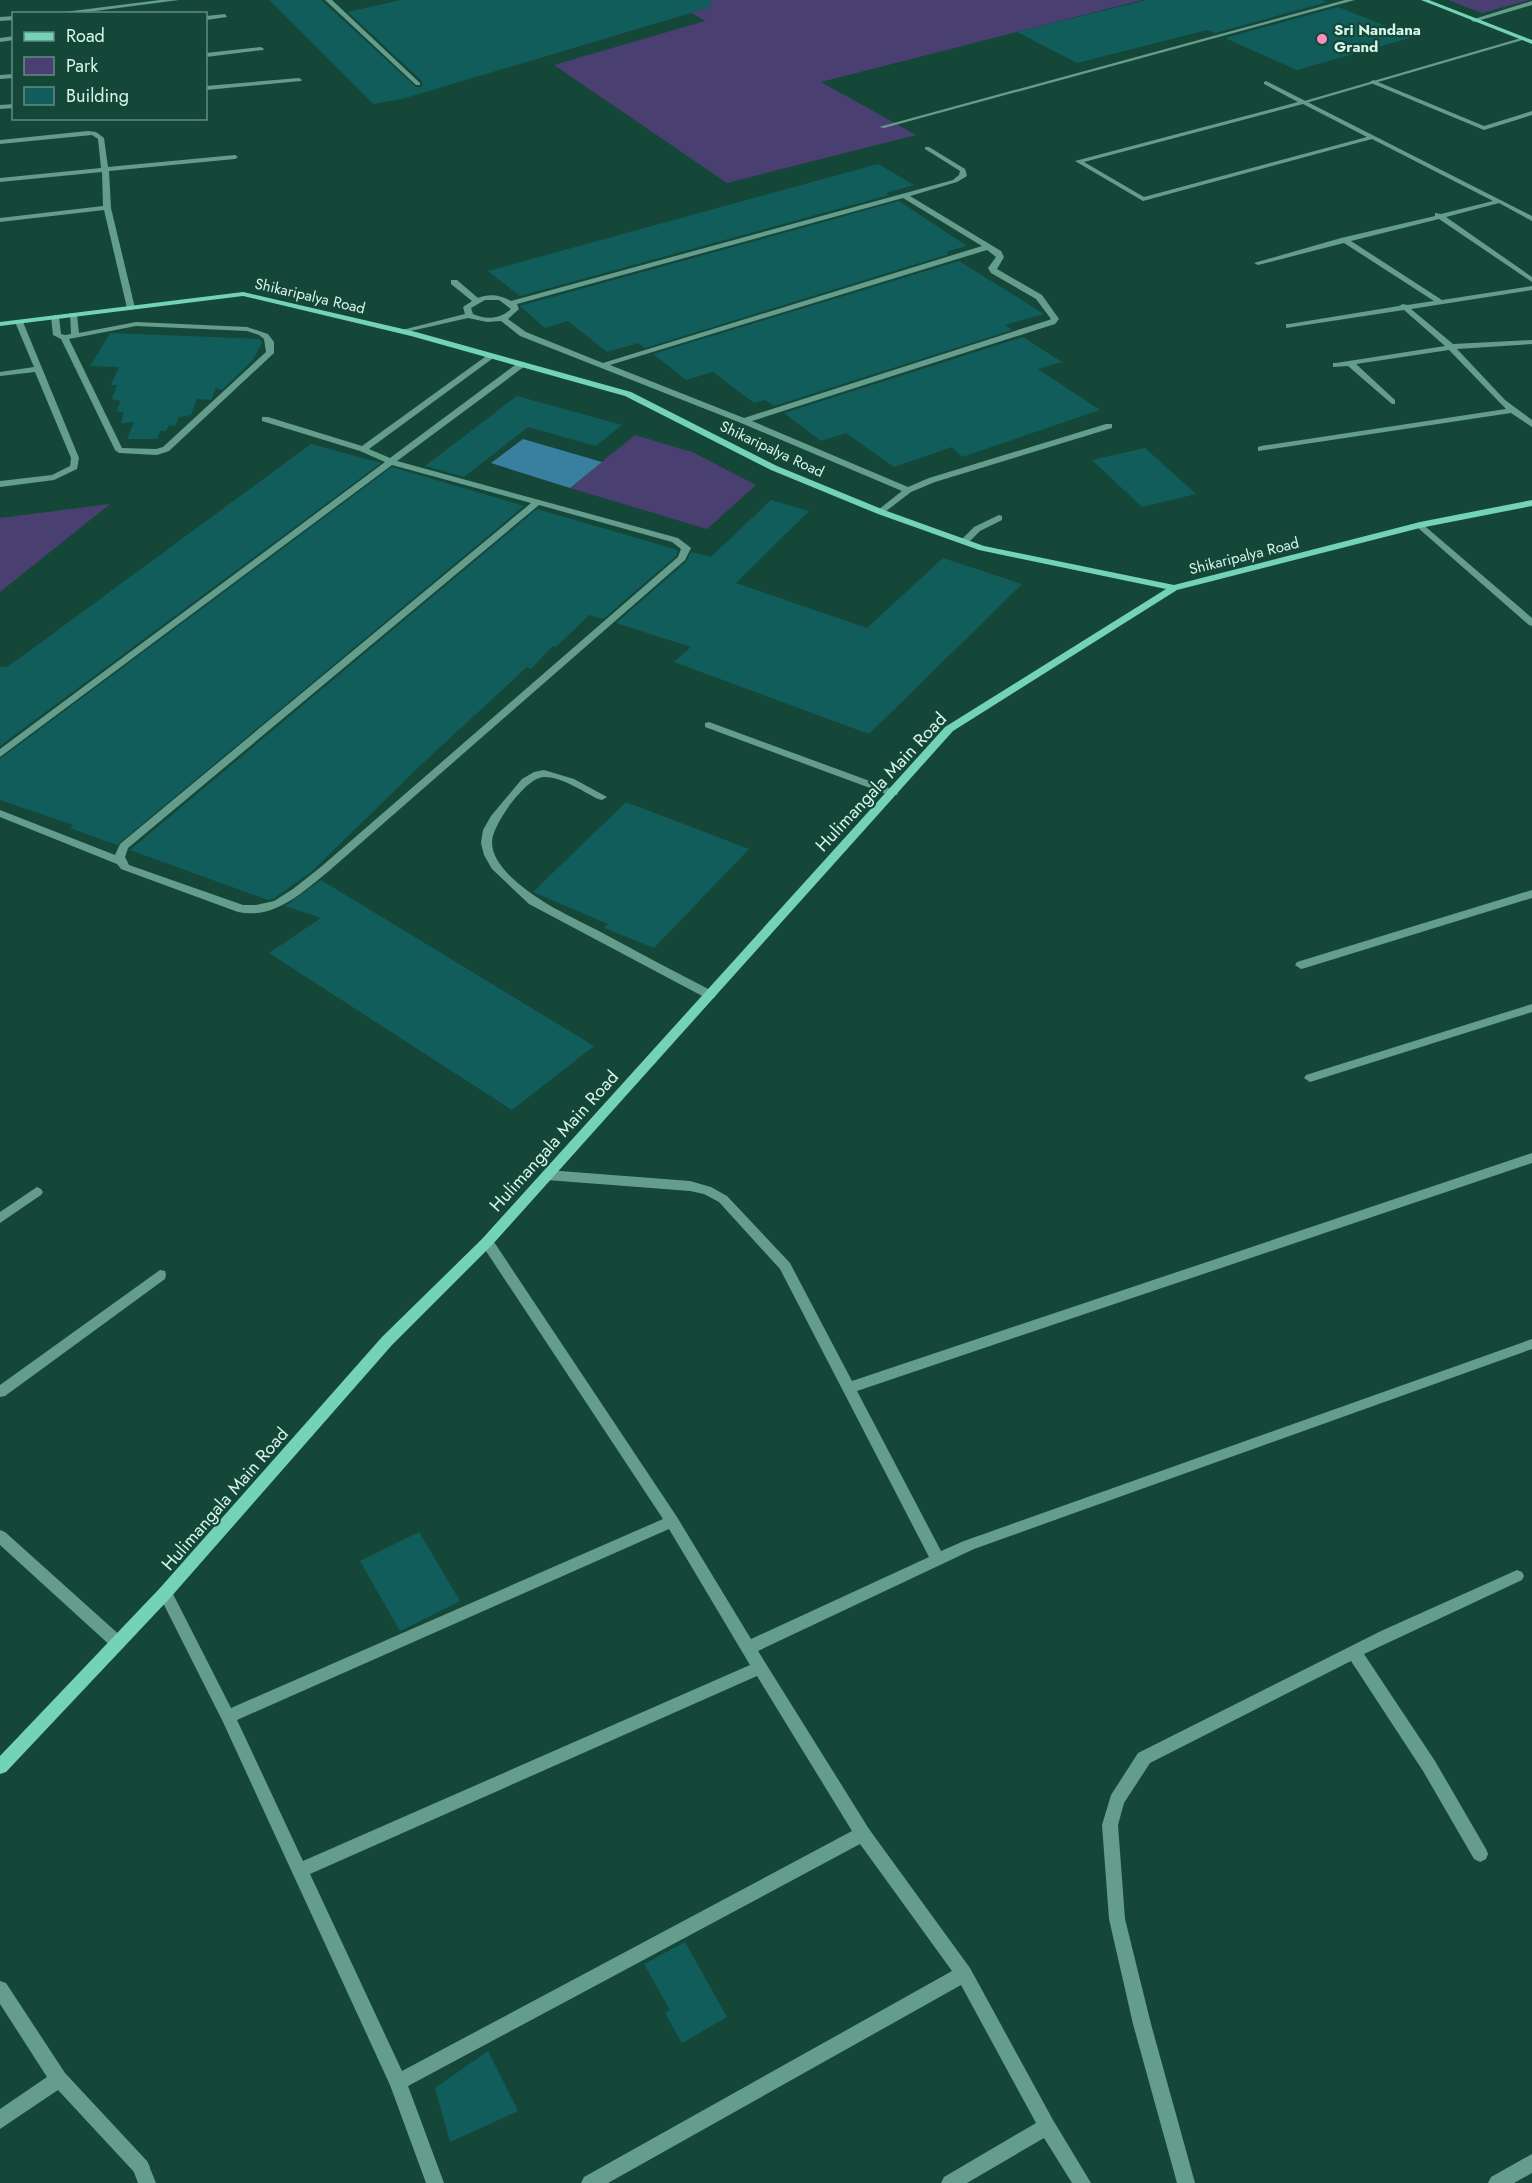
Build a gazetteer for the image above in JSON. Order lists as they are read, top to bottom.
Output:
{
  "streets": {
    "street": ["Shikaripalya Road", "Hulimangala Main Road"]
  },
  "crossings": [
    ["Shikaripalya Road", "Hulimangala Main Road"]
  ],
  "places": ["Sri Nandana Grand"],
  "legend": ["Road", "Park", "Building"]
}
